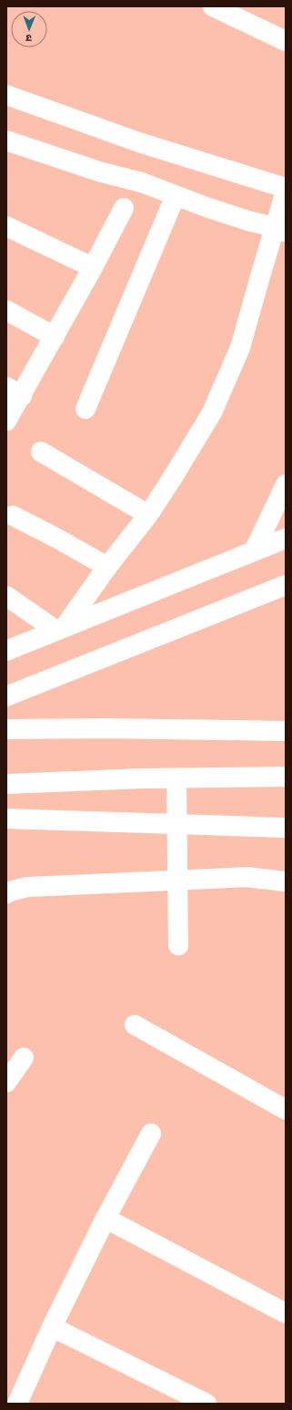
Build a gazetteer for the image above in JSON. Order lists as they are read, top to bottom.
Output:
{
  "north": "bottom"
}
